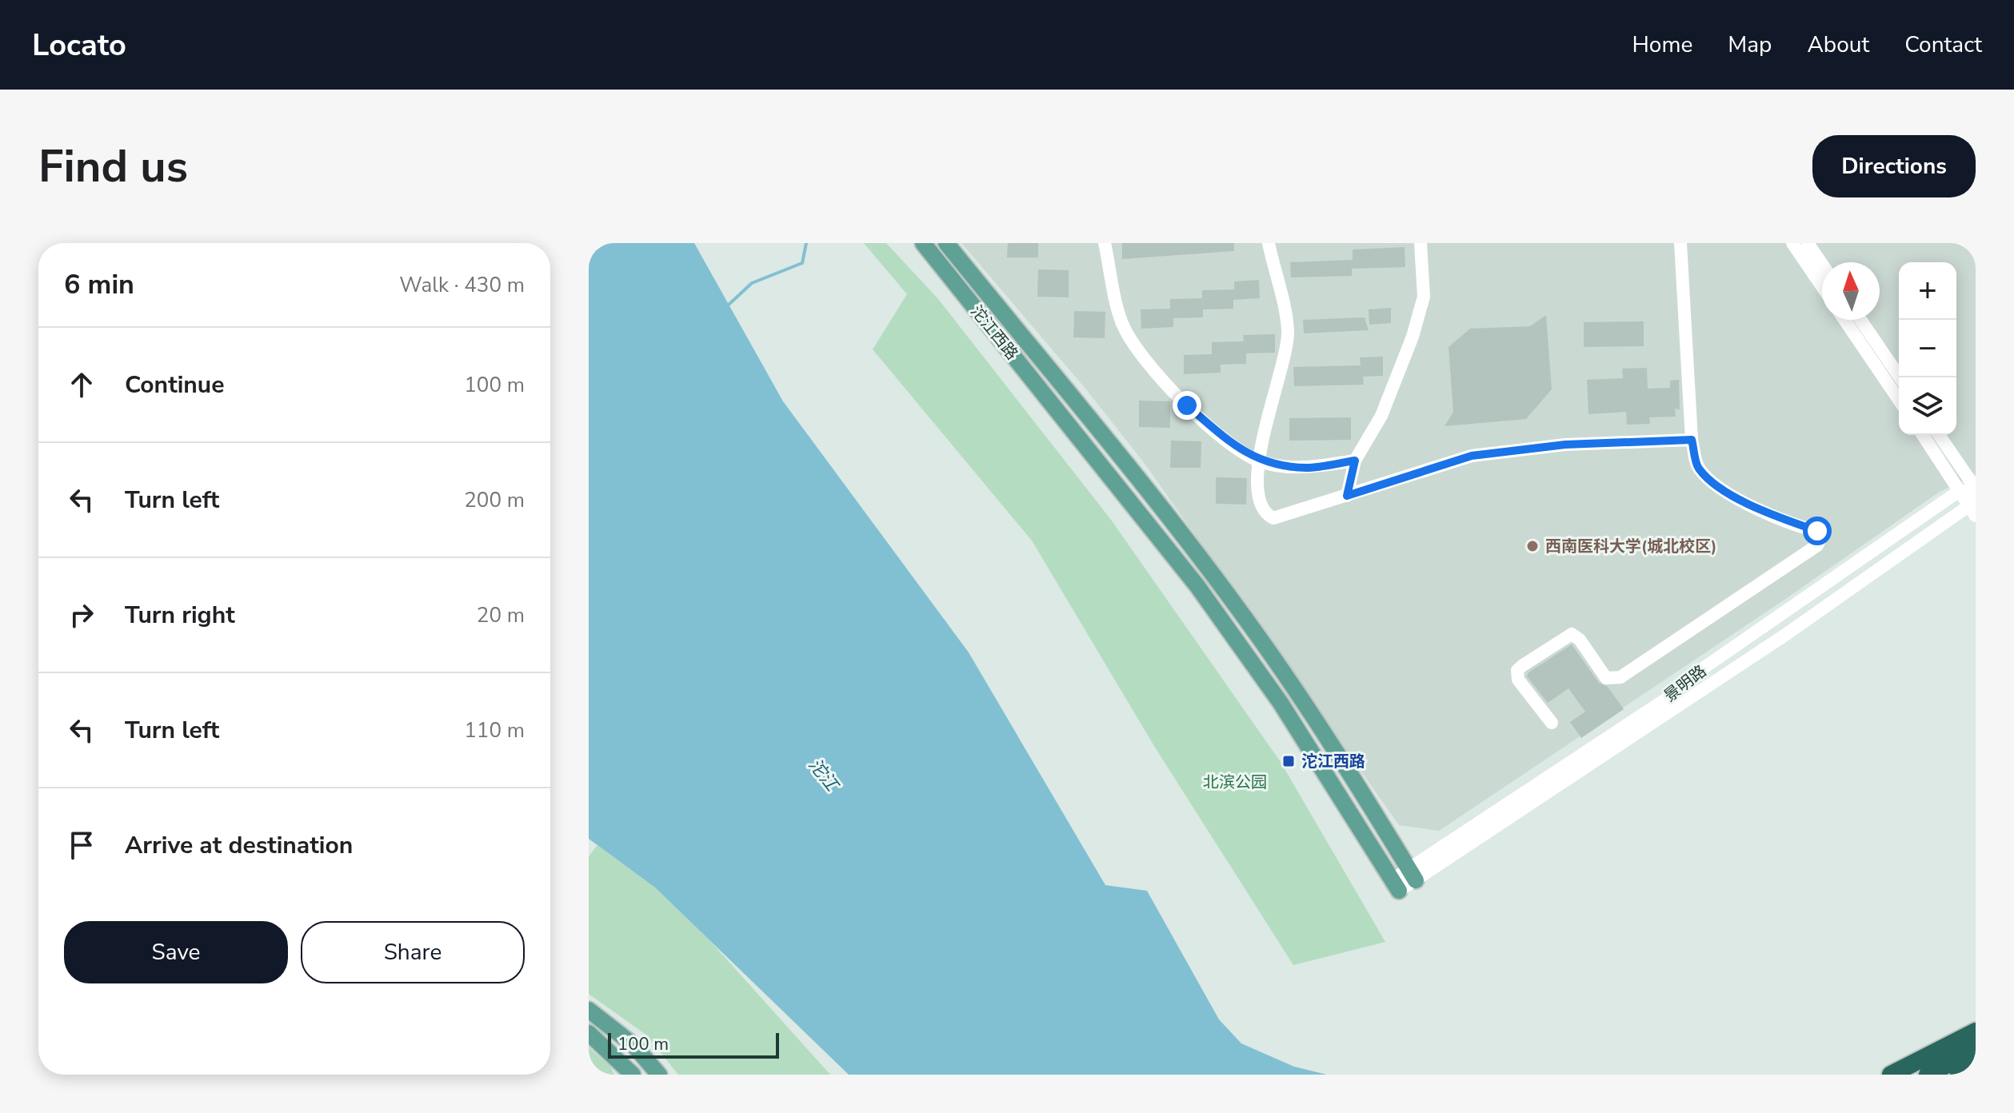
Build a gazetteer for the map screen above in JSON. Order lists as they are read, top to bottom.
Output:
{
  "streets": {
    "main road": ["沱江西路"],
    "street": ["景明路"]
  },
  "crossings": [
    ["沱江西路", "景明路"]
  ],
  "water": ["沱江"],
  "parks": ["北滨公园"],
  "places": {
    "other": ["西南医科大学(城北校区)"],
    "transit": ["沱江西路"]
  },
  "scale_bar": "100 m",
  "north": "top",
  "page": {
    "header": "Locato",
    "nav": [
      "Home",
      "Map",
      "About",
      "Contact"
    ],
    "buttons": [
      "Directions",
      ["Save", "Share"]
    ],
    "title": "Find us",
    "heading": ["6 min", "Walk · 430 m"],
    "map_buttons": ["+", "−"],
    "list": [
      ["Continue", "100 m"],
      ["Turn left", "200 m"],
      ["Turn right", "20 m"],
      ["Turn left", "110 m"],
      "Arrive at destination"
    ],
    "scale": "100 m"
  }
}
